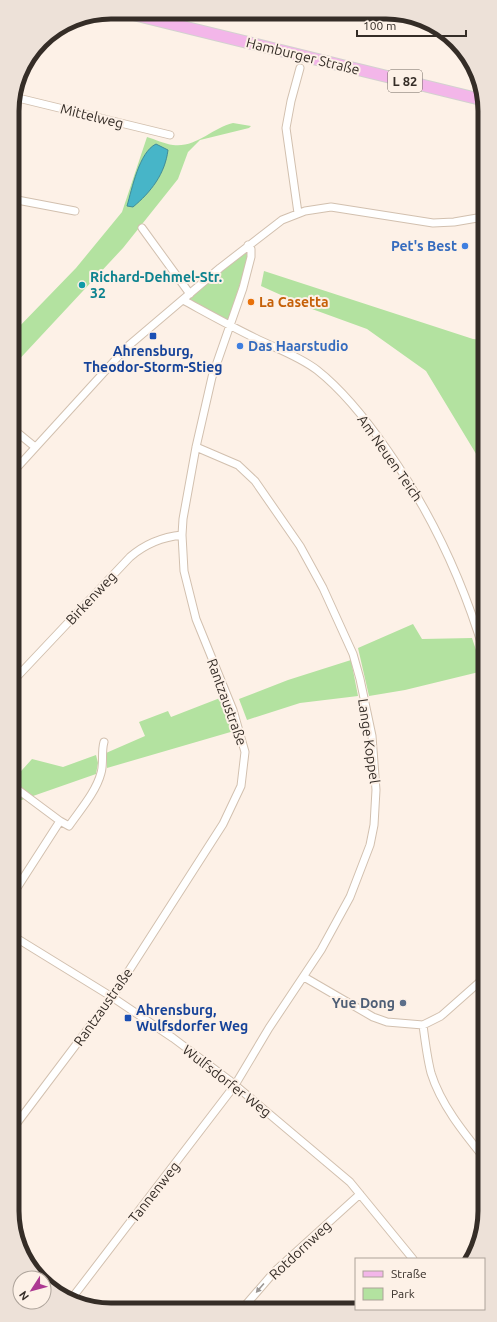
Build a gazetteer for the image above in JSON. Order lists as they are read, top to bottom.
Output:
{
  "streets": {
    "main road": ["Hamburger Straße", "L 82"],
    "street": [
      "Mittelweg",
      "Am Neuen Teich",
      "Birkenweg",
      "Rantzaustraße",
      "Lange Koppel",
      "Wulfsdorfer Weg",
      "Tannenweg",
      "Rotdornweg"
    ]
  },
  "crossings": [
    ["Am Neuen Teich", "Rantzaustraße"],
    ["Birkenweg", "Rantzaustraße"],
    ["Rantzaustraße", "Lange Koppel"],
    ["Rantzaustraße", "Wulfsdorfer Weg"],
    ["Lange Koppel", "Wulfsdorfer Weg"],
    ["Lange Koppel", "Tannenweg"],
    ["Wulfsdorfer Weg", "Tannenweg"],
    ["Wulfsdorfer Weg", "Rotdornweg"]
  ],
  "one_way": ["Rotdornweg"],
  "places": {
    "other": [
      "Pet's Best",
      "Richard-Dehmel-Str. 32",
      "La Casetta",
      "Das Haarstudio",
      "Yue Dong"
    ],
    "transit": ["Ahrensburg, Theodor-Storm-Stieg", "Ahrensburg, Wulfsdorfer Weg"]
  },
  "legend": ["Straße", "Park"],
  "scale_bar": "100 m",
  "north": "bottom left"
}
